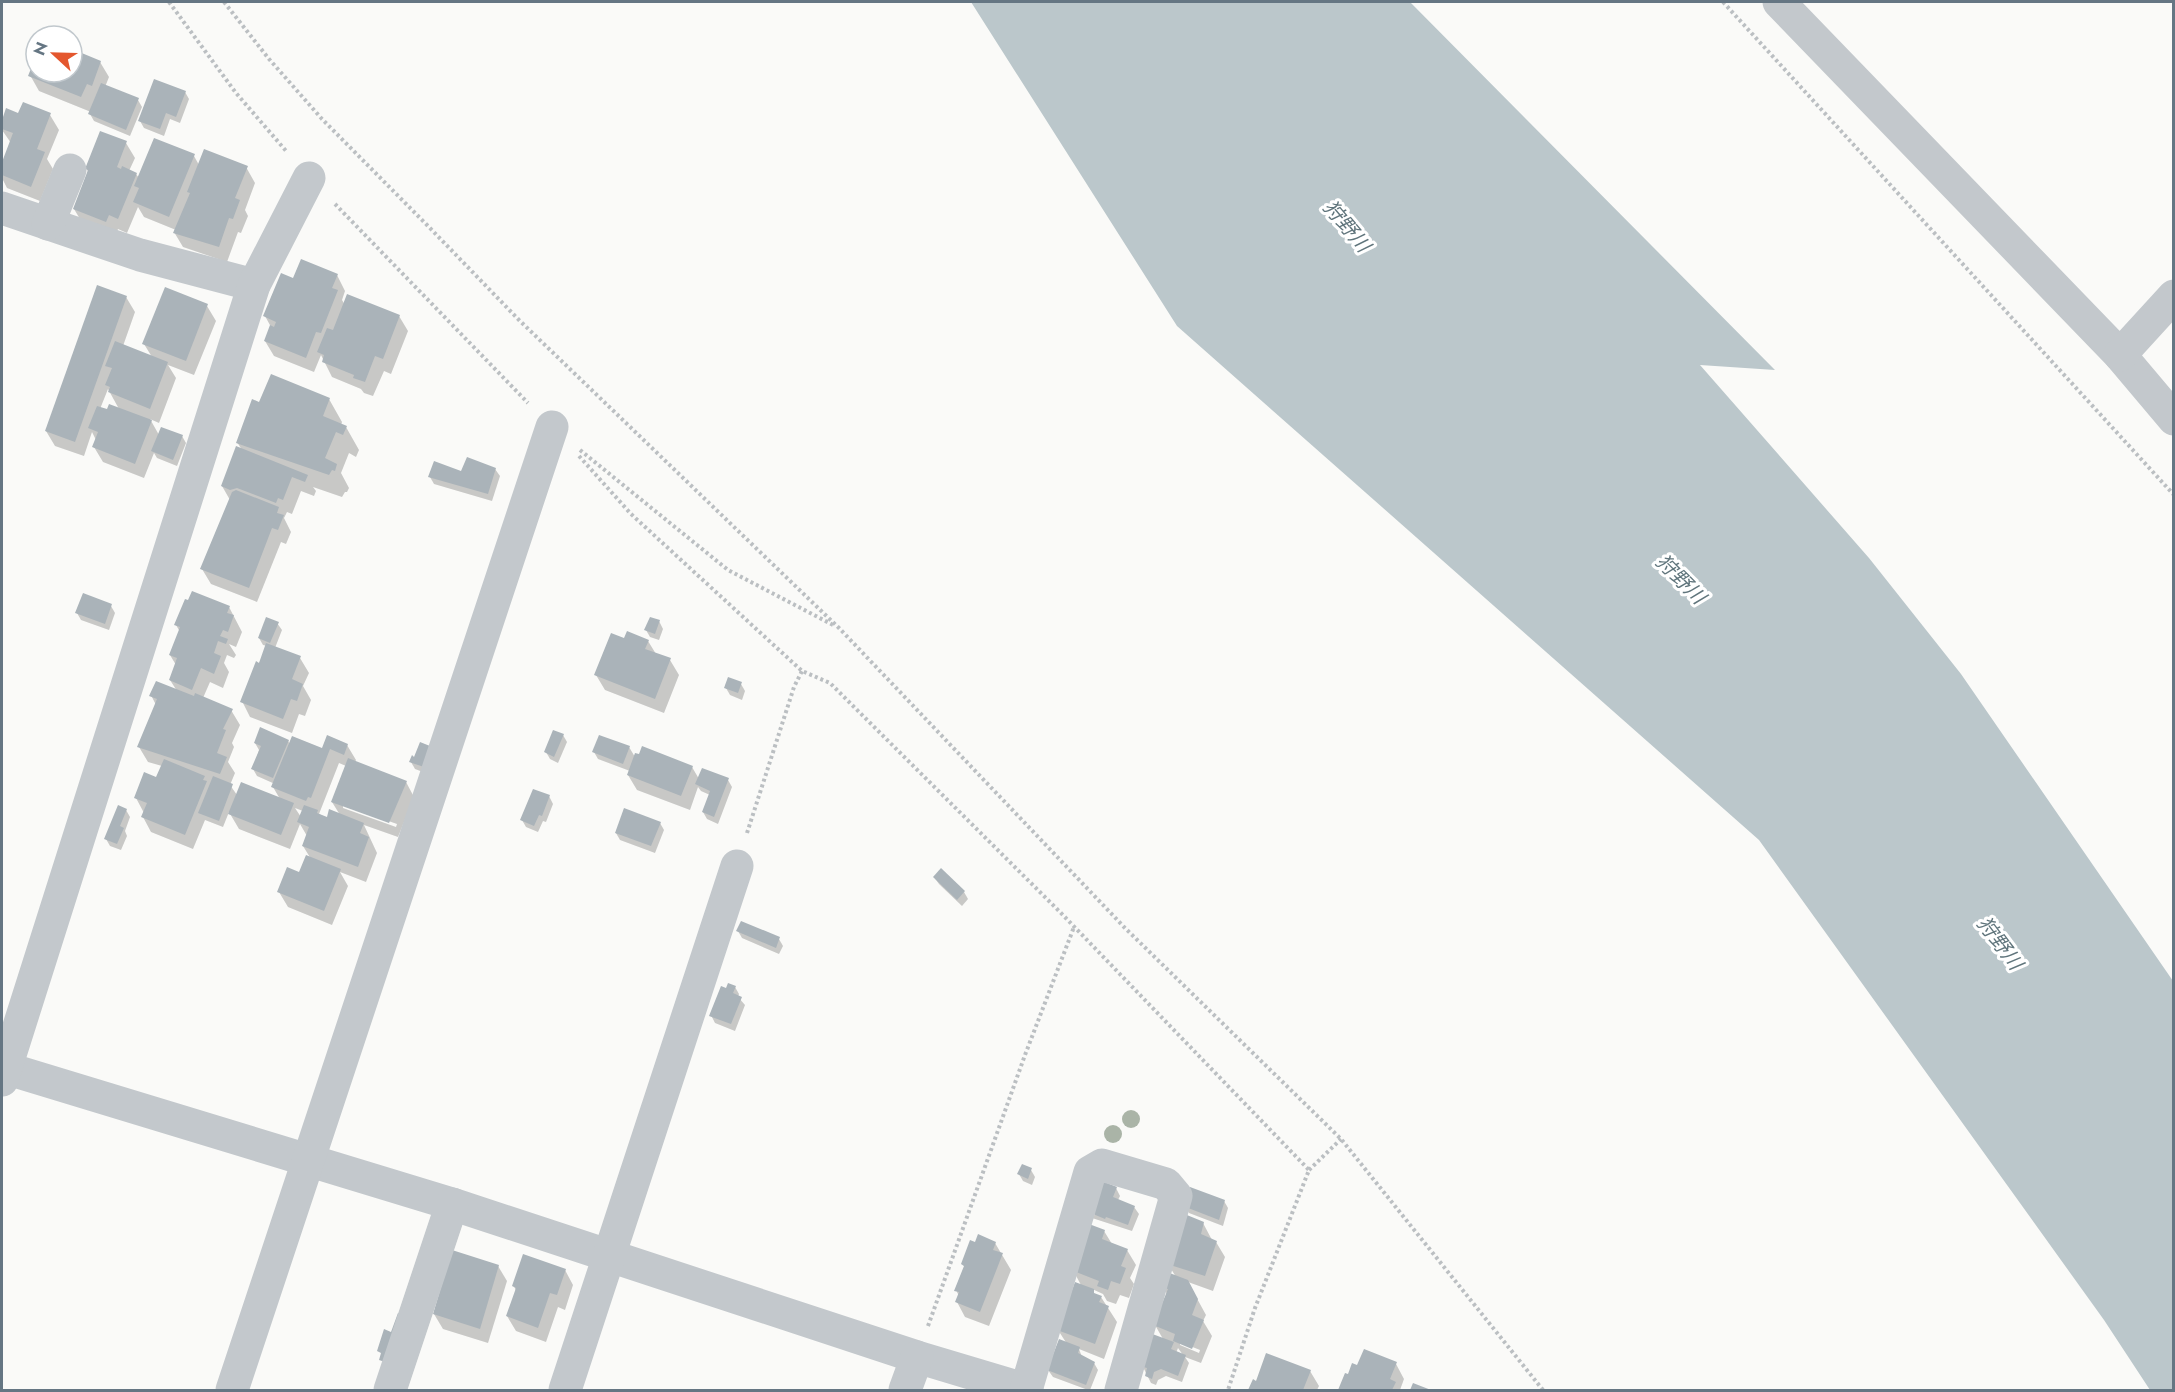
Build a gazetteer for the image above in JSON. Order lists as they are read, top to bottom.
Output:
{
  "water": ["狩野川"],
  "north": "left"
}
